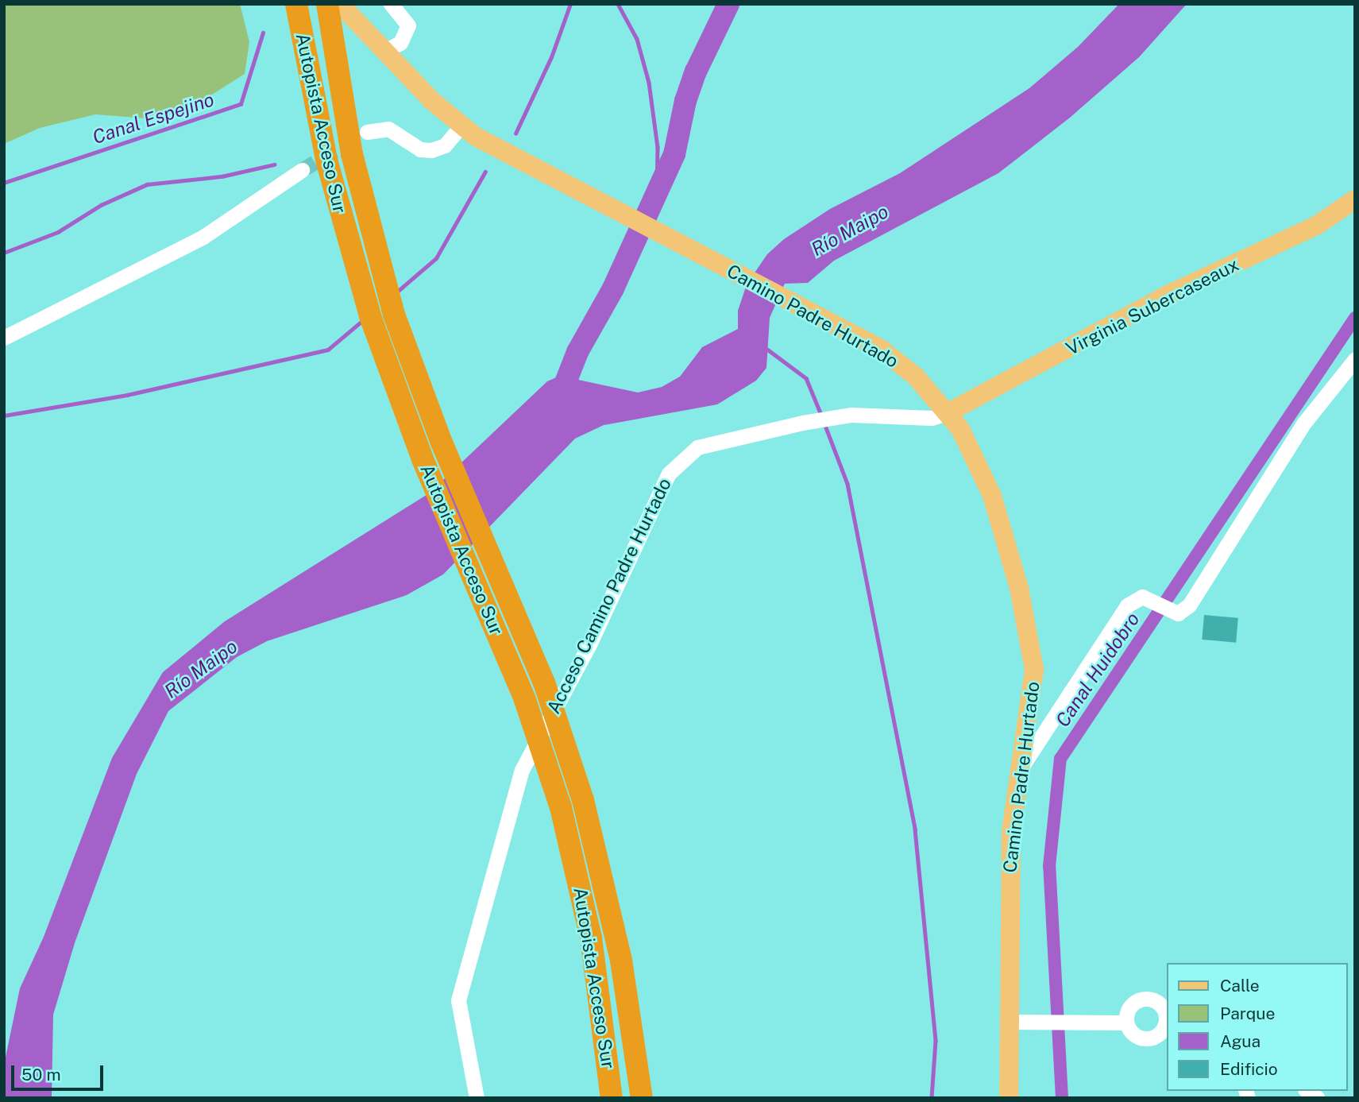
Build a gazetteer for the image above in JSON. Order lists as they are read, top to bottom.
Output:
{
  "streets": {
    "highway": ["Autopista Acceso Sur"],
    "main road": ["Virginia Subercaseaux", "Camino Padre Hurtado"],
    "street": ["Acceso Camino Padre Hurtado"]
  },
  "crossings": [
    ["Virginia Subercaseaux", "Camino Padre Hurtado"],
    ["Virginia Subercaseaux", "Acceso Camino Padre Hurtado"],
    ["Camino Padre Hurtado", "Acceso Camino Padre Hurtado"]
  ],
  "water": ["Canal Espejino", "Río Maipo", "Canal Huidobro"],
  "legend": [
    "Calle",
    "Parque",
    "Agua",
    "Edificio"
  ],
  "scale_bar": "50 m"
}
